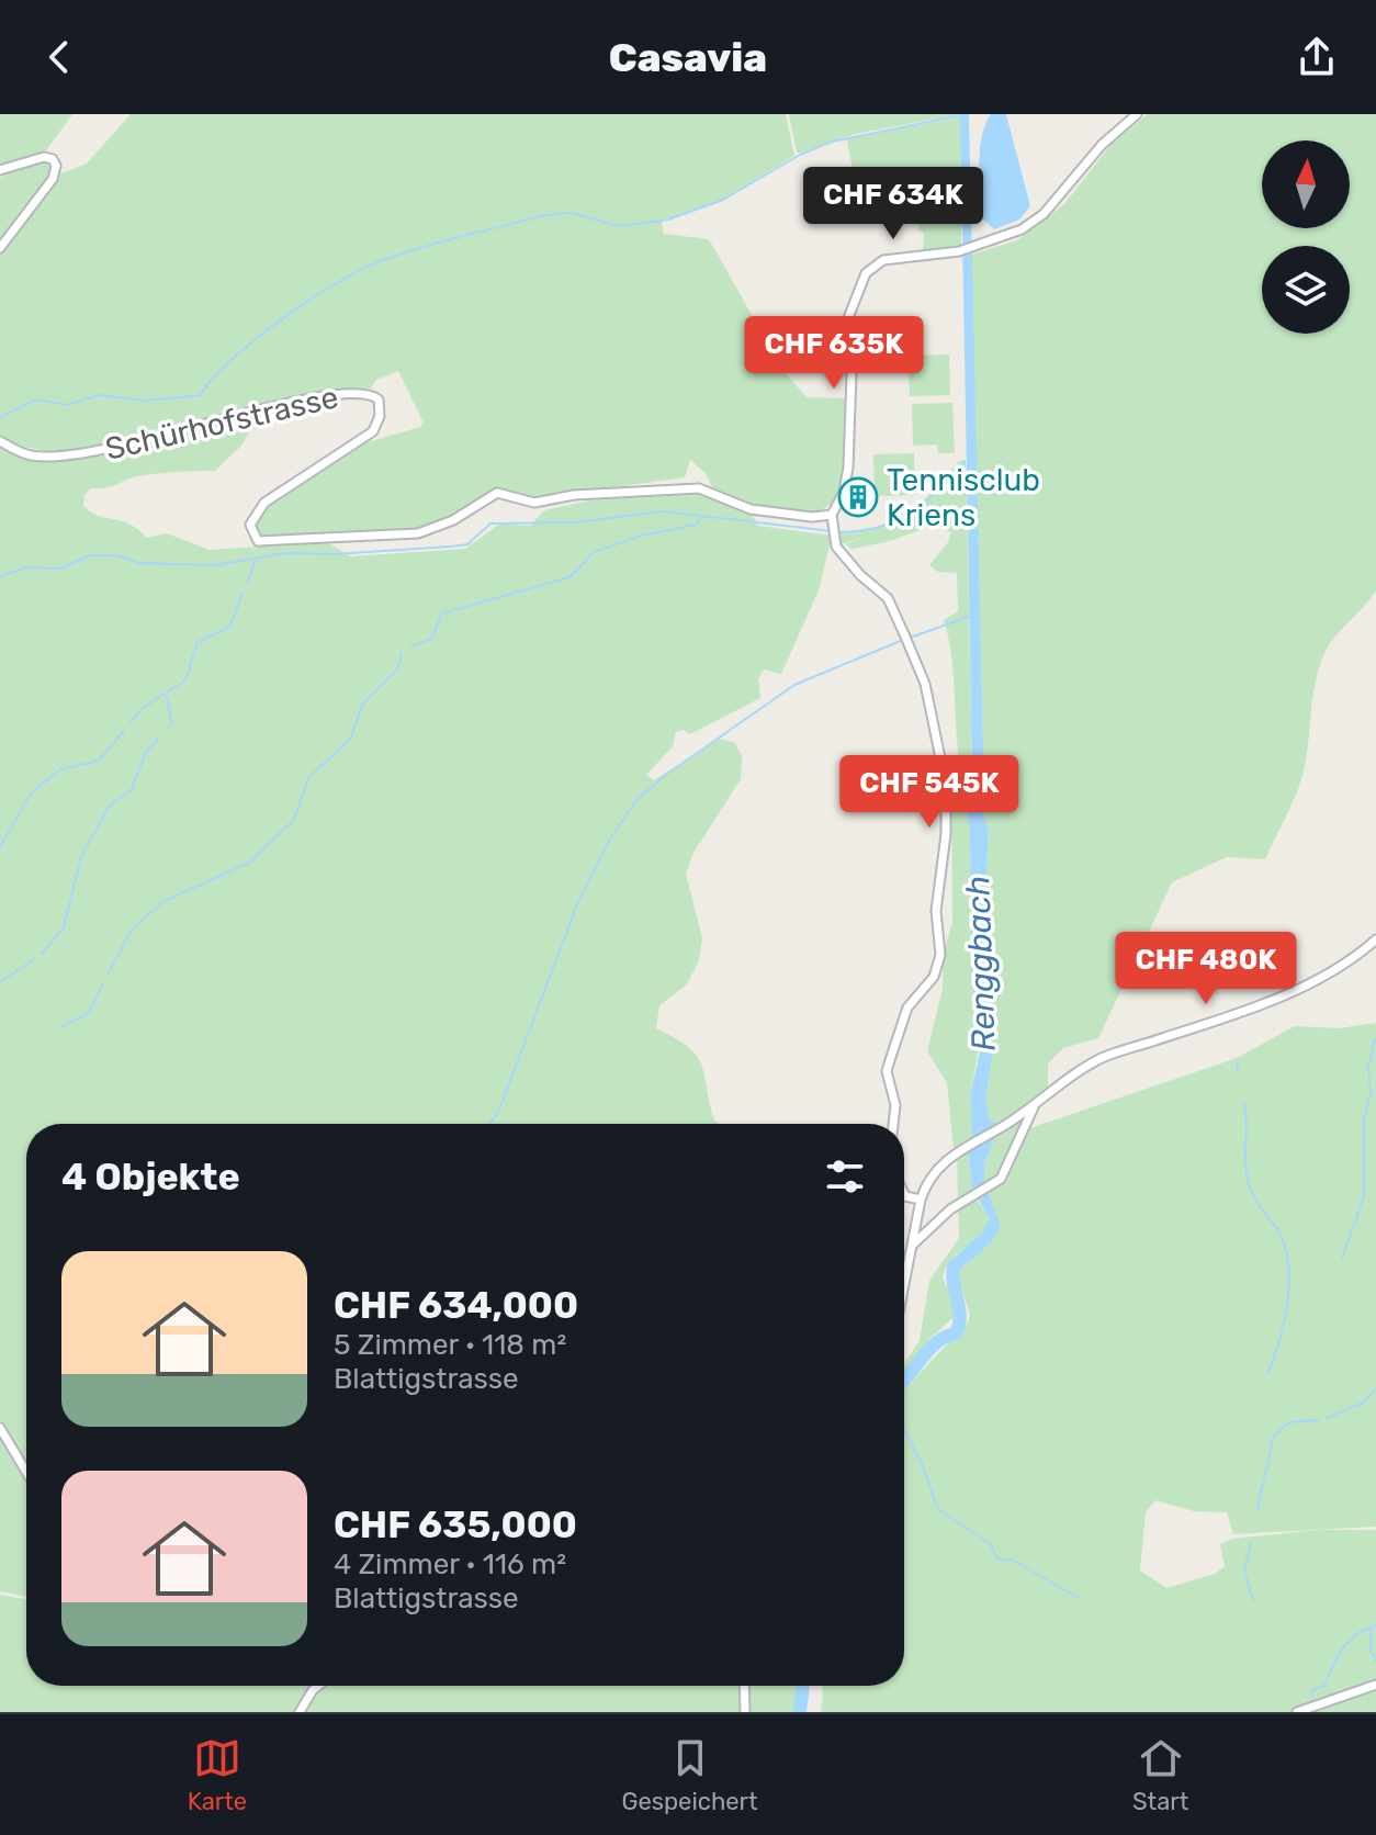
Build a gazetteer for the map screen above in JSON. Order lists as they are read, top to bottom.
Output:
{
  "streets": {
    "street": ["Schürhofstrasse"]
  },
  "water": ["Renggbach"],
  "places": {
    "building": ["Tennisclub Kriens"]
  },
  "north": "top",
  "page": {
    "header": "Casavia",
    "price": [
      "CHF 634K",
      "CHF 635K",
      "CHF 545K",
      "CHF 480K"
    ],
    "heading": "4 Objekte",
    "list": [
      {
        "name": "CHF 634,000",
        "note": "5 Zimmer · 118 m² · Blattigstrasse"
      },
      {
        "name": "CHF 635,000",
        "note": "4 Zimmer · 116 m² · Blattigstrasse"
      }
    ],
    "tabs": ["Karte", "Gespeichert", "Start"]
  }
}
